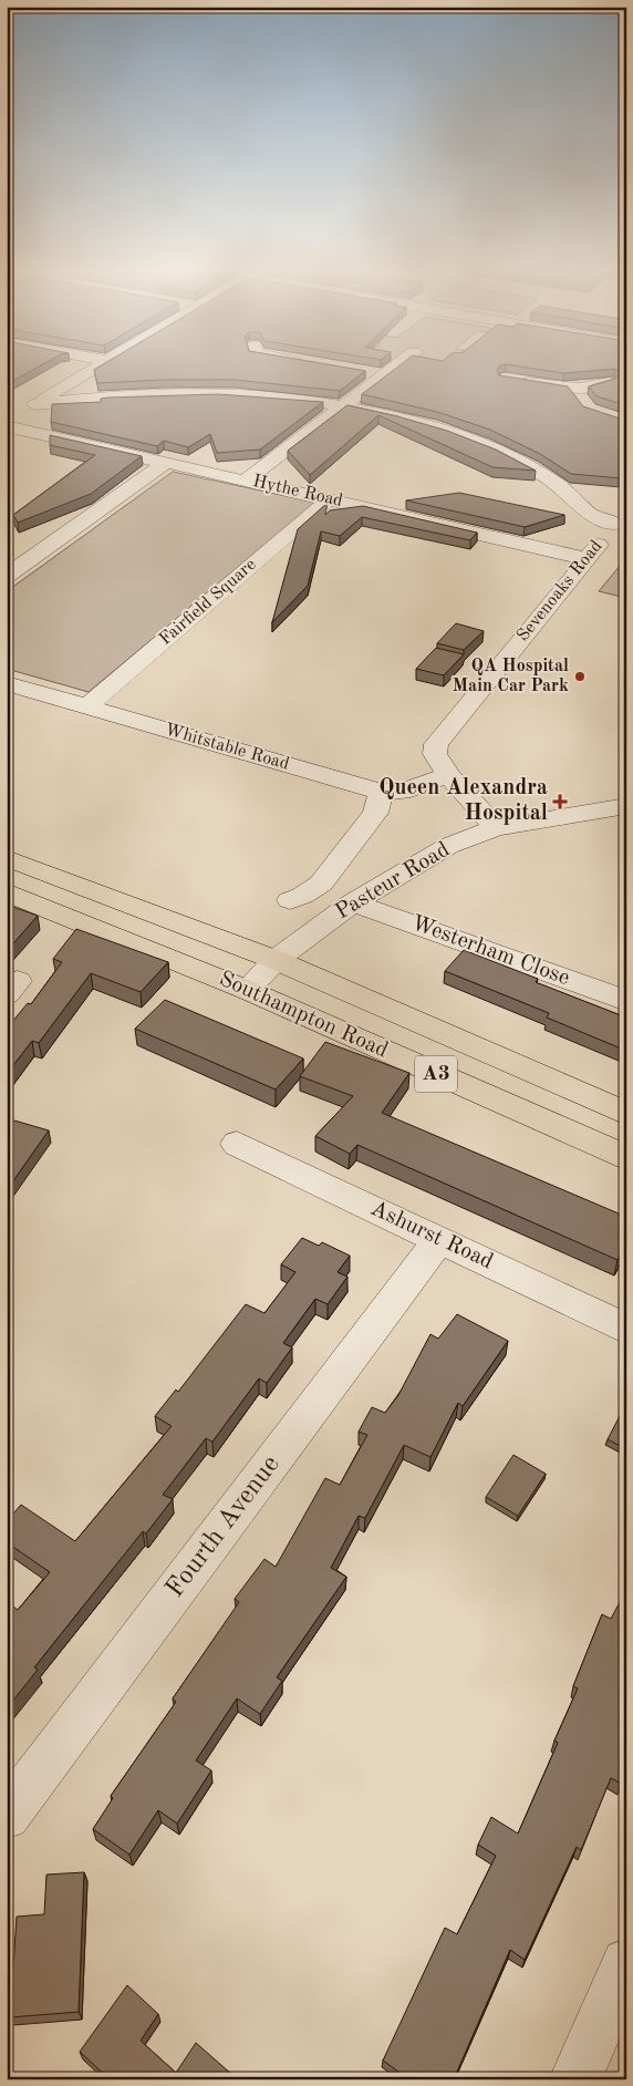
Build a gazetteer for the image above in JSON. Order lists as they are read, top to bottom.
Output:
{
  "streets": {
    "main road": ["Southampton Road", "A3"],
    "street": [
      "Hythe Road",
      "Sevenoaks Road",
      "Fairfield Square",
      "Whitstable Road",
      "Pasteur Road",
      "Westerham Close",
      "Ashurst Road",
      "Fourth Avenue"
    ]
  },
  "crossings": [
    ["Hythe Road", "Sevenoaks Road"],
    ["Hythe Road", "Fairfield Square"],
    ["Sevenoaks Road", "Whitstable Road"],
    ["Sevenoaks Road", "Pasteur Road"],
    ["Fairfield Square", "Whitstable Road"],
    ["Pasteur Road", "Westerham Close"],
    ["Pasteur Road", "Southampton Road"],
    ["Ashurst Road", "Fourth Avenue"]
  ],
  "places": {
    "other": ["QA Hospital Main Car Park"],
    "health": ["Queen Alexandra Hospital"]
  }
}
